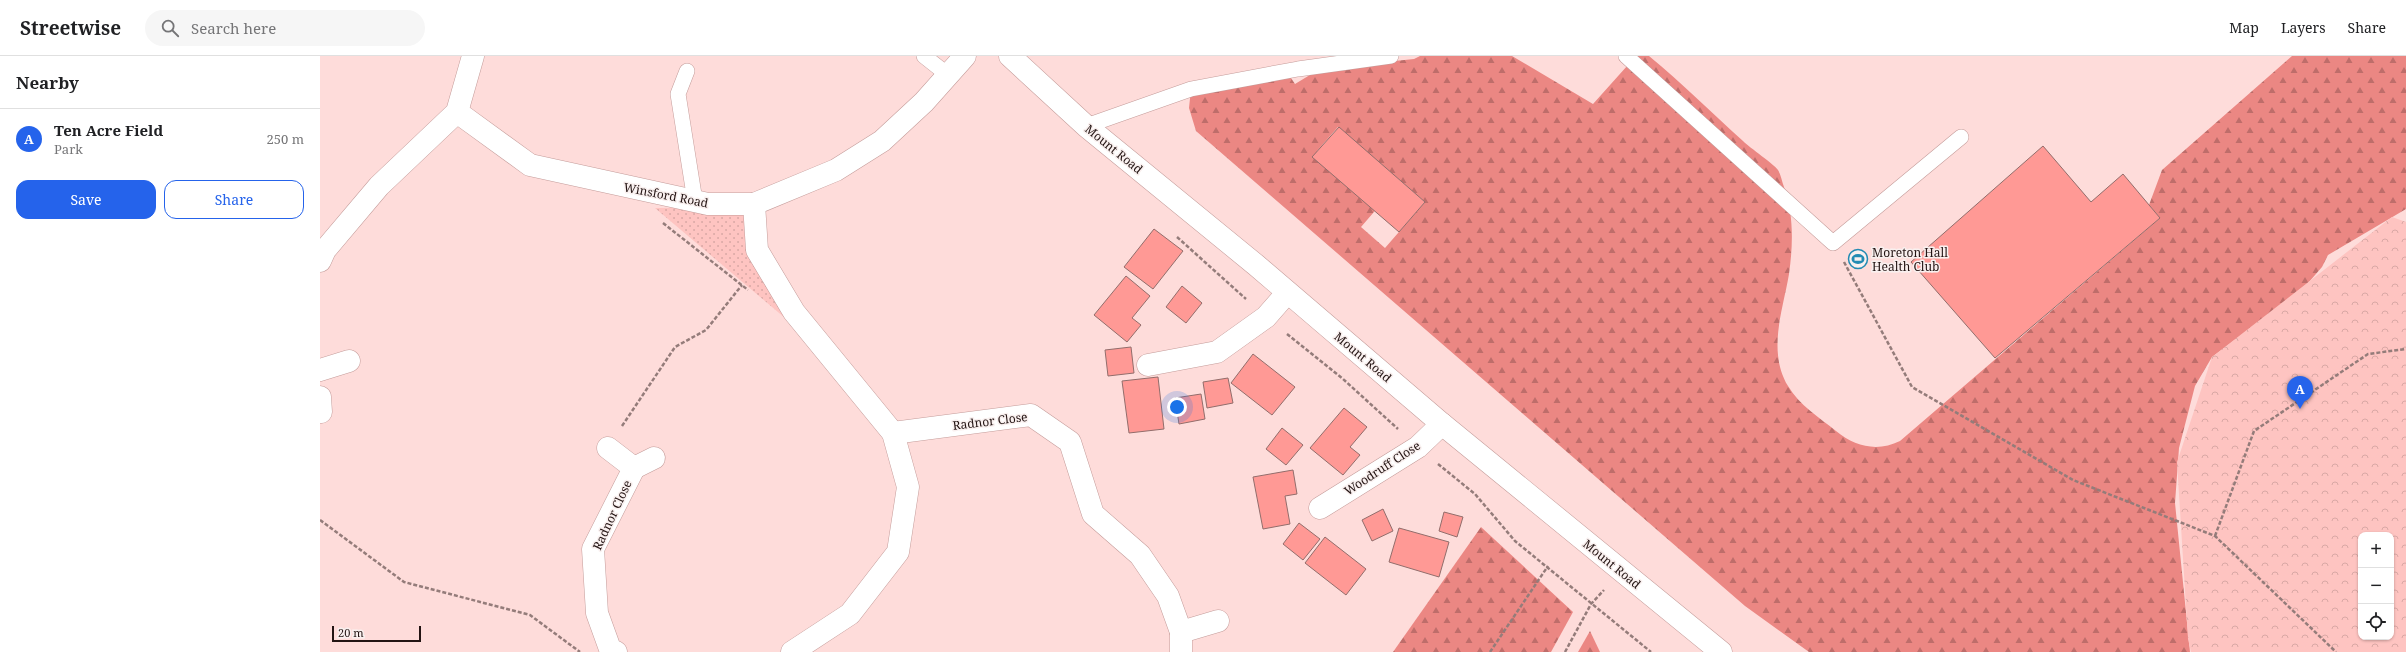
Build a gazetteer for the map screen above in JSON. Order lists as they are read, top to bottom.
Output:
{
  "streets": {
    "street": [
      "Mount Road",
      "Winsford Road",
      "Radnor Close",
      "Woodruff Close"
    ]
  },
  "crossings": [
    ["Mount Road", "Woodruff Close"]
  ],
  "places": {
    "sports": ["Moreton Hall Health Club"]
  },
  "scale_bar": "20 m",
  "page": {
    "header": "Streetwise",
    "search": "Search here",
    "nav": ["Map", "Layers", "Share"],
    "heading": "Nearby",
    "list": [
      {
        "mark": "A",
        "name": "Ten Acre Field",
        "note": "Park",
        "value": "250 m"
      }
    ],
    "buttons": ["Save", "Share"],
    "pins": "A",
    "map_buttons": ["+", "−"],
    "scale": "20 m"
  }
}
